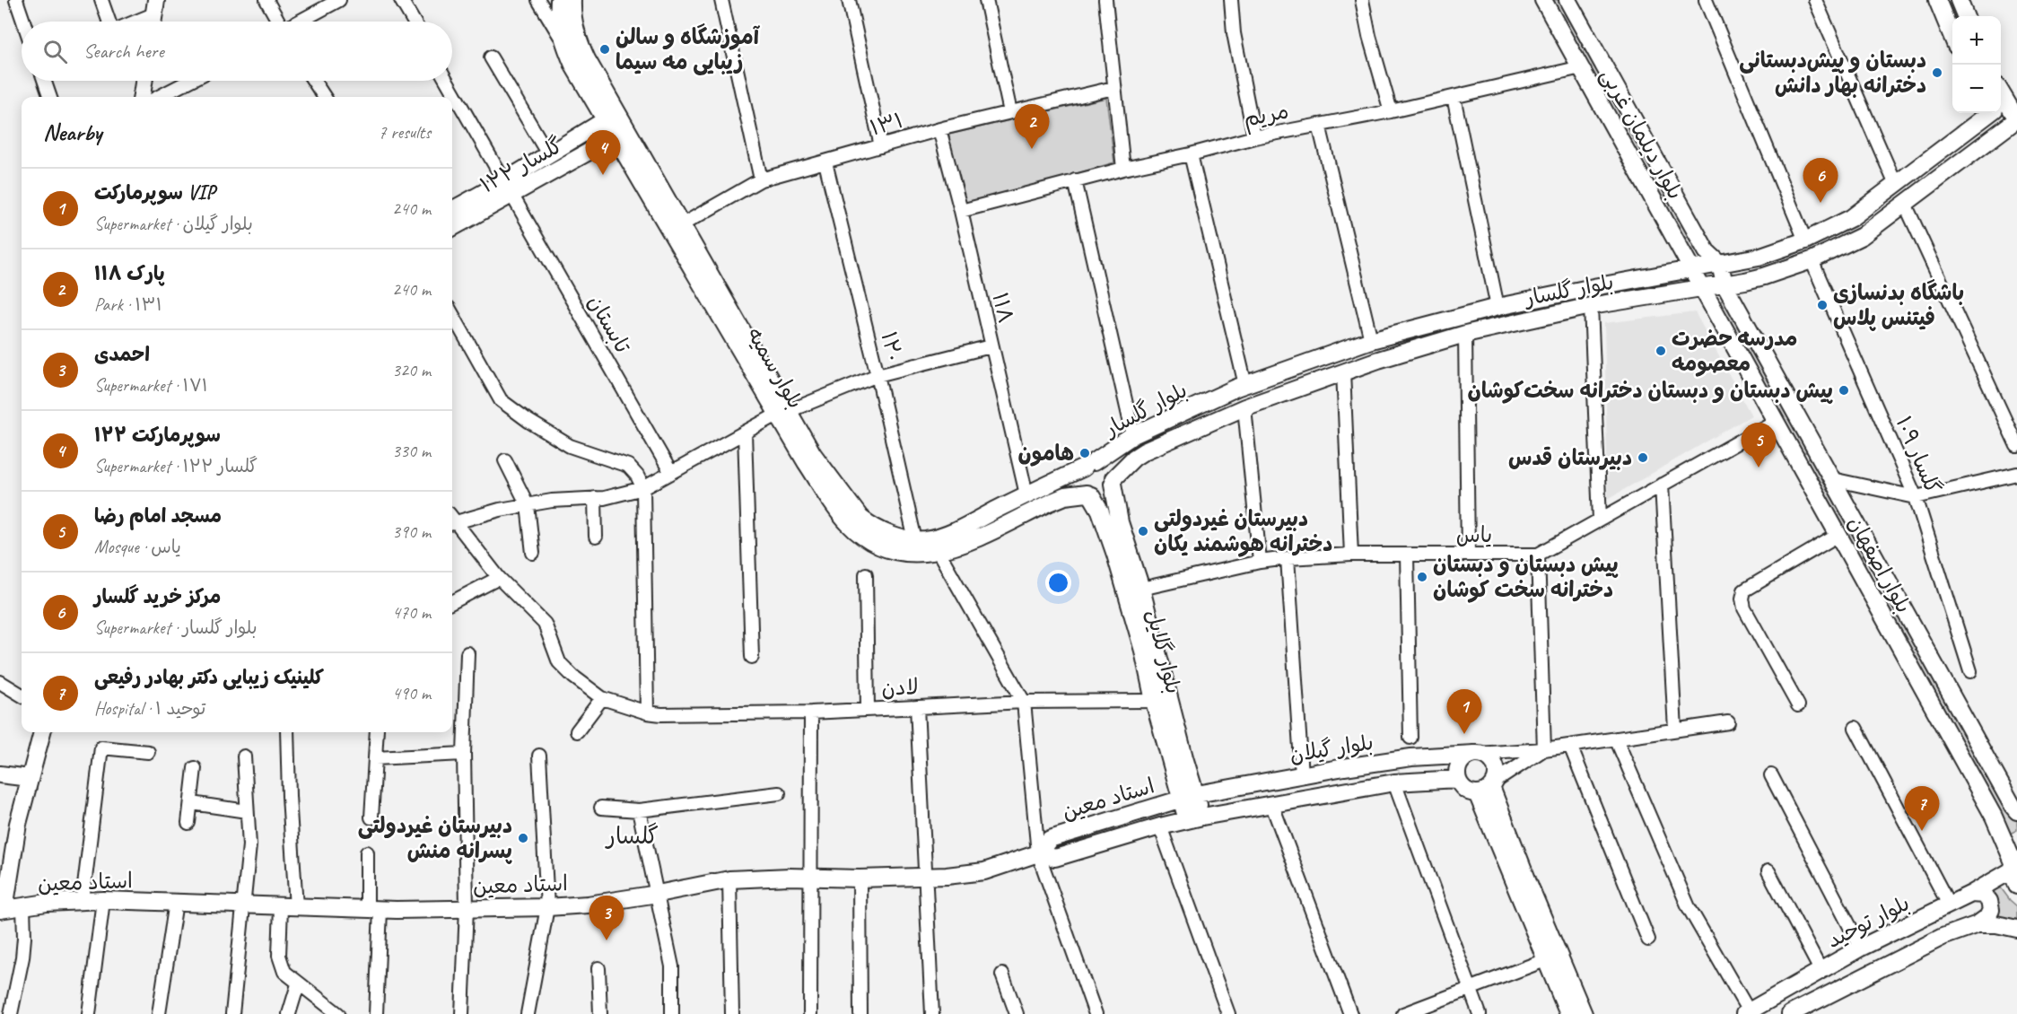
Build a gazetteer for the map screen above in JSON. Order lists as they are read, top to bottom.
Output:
{
  "streets": {
    "main road": [
      "بلوار دیلمان غربی",
      "گلسار ۱۲۲",
      "بلوار گلسار",
      "بلوار سمیه",
      "بلوار اصفهان",
      "بلوار گلایل",
      "بلوار گیلان",
      "استاد معین",
      "بلوار توحید"
    ],
    "street": [
      "مریم",
      "۱۳۱",
      "۱۱۸",
      "تابستان",
      "۱۲۰",
      "گلسار ۱۰۹",
      "یاس",
      "لادن"
    ]
  },
  "crossings": [
    ["مریم", "بلوار دیلمان غربی"],
    ["مریم", "۱۱۸"],
    ["۱۳۱", "۱۱۸"],
    ["۱۳۱", "۱۲۰"],
    ["۱۳۱", "بلوار سمیه"],
    ["بلوار دیلمان غربی", "بلوار گلسار"],
    ["بلوار دیلمان غربی", "بلوار اصفهان"],
    ["گلسار ۱۲۲", "تابستان"],
    ["گلسار ۱۲۲", "بلوار سمیه"],
    ["بلوار گلسار", "بلوار سمیه"],
    ["بلوار گلسار", "گلسار ۱۰۹"],
    ["بلوار گلسار", "بلوار اصفهان"],
    ["بلوار گلسار", "بلوار گلایل"],
    ["۱۱۸", "بلوار سمیه"],
    ["۱۲۰", "بلوار سمیه"],
    ["بلوار سمیه", "بلوار گلایل"],
    ["یاس", "بلوار اصفهان"],
    ["یاس", "بلوار گلایل"],
    ["بلوار اصفهان", "بلوار توحید"],
    ["بلوار گلایل", "لادن"],
    ["بلوار گلایل", "بلوار گیلان"],
    ["بلوار گلایل", "استاد معین"],
    ["بلوار گیلان", "استاد معین"]
  ],
  "districts": ["گلسار"],
  "places": [
    "آموزشگاه و سالن زیبایی مه سیما",
    "دبستان و پیش‌دبستانی دخترانه بهار دانش",
    "باشگاه بدنسازی فیتنس پلاس",
    "مدرسه حضرت معصومه",
    "پیش دبستان و دبستان دخترانه سخت‌کوشان",
    "هامون",
    "دبیرستان قدس",
    "دبیرستان غیردولتی دخترانه هوشمند یکان",
    "پیش دبستان و دبستان دخترانه سخت کوشان",
    "دبیرستان غیردولتی پسرانه منش"
  ],
  "page": {
    "map_buttons": ["+", "−"],
    "search": "Search here",
    "heading": ["Nearby", "7 results"],
    "pins": [
      "2",
      "4",
      "6",
      "5",
      "1",
      "7",
      "3"
    ],
    "list": [
      {
        "mark": "1",
        "name": "سوپرمارکت VIP",
        "note": "Supermarket · بلوار گیلان",
        "value": "240 m"
      },
      {
        "mark": "2",
        "name": "پارک ۱۱۸",
        "note": "Park · ۱۳۱",
        "value": "240 m"
      },
      {
        "mark": "3",
        "name": "احمدی",
        "note": "Supermarket · ۱۷۱",
        "value": "320 m"
      },
      {
        "mark": "4",
        "name": "سوپرمارکت ۱۲۲",
        "note": "Supermarket · گلسار ۱۲۲",
        "value": "330 m"
      },
      {
        "mark": "5",
        "name": "مسجد امام رضا",
        "note": "Mosque · یاس",
        "value": "390 m"
      },
      {
        "mark": "6",
        "name": "مرکز خرید گلسار",
        "note": "Supermarket · بلوار گلسار",
        "value": "470 m"
      },
      {
        "mark": "7",
        "name": "کلینیک زیبایی دکتر بهادر رفیعی",
        "note": "Hospital · توحید ۱",
        "value": "490 m"
      }
    ]
  }
}
